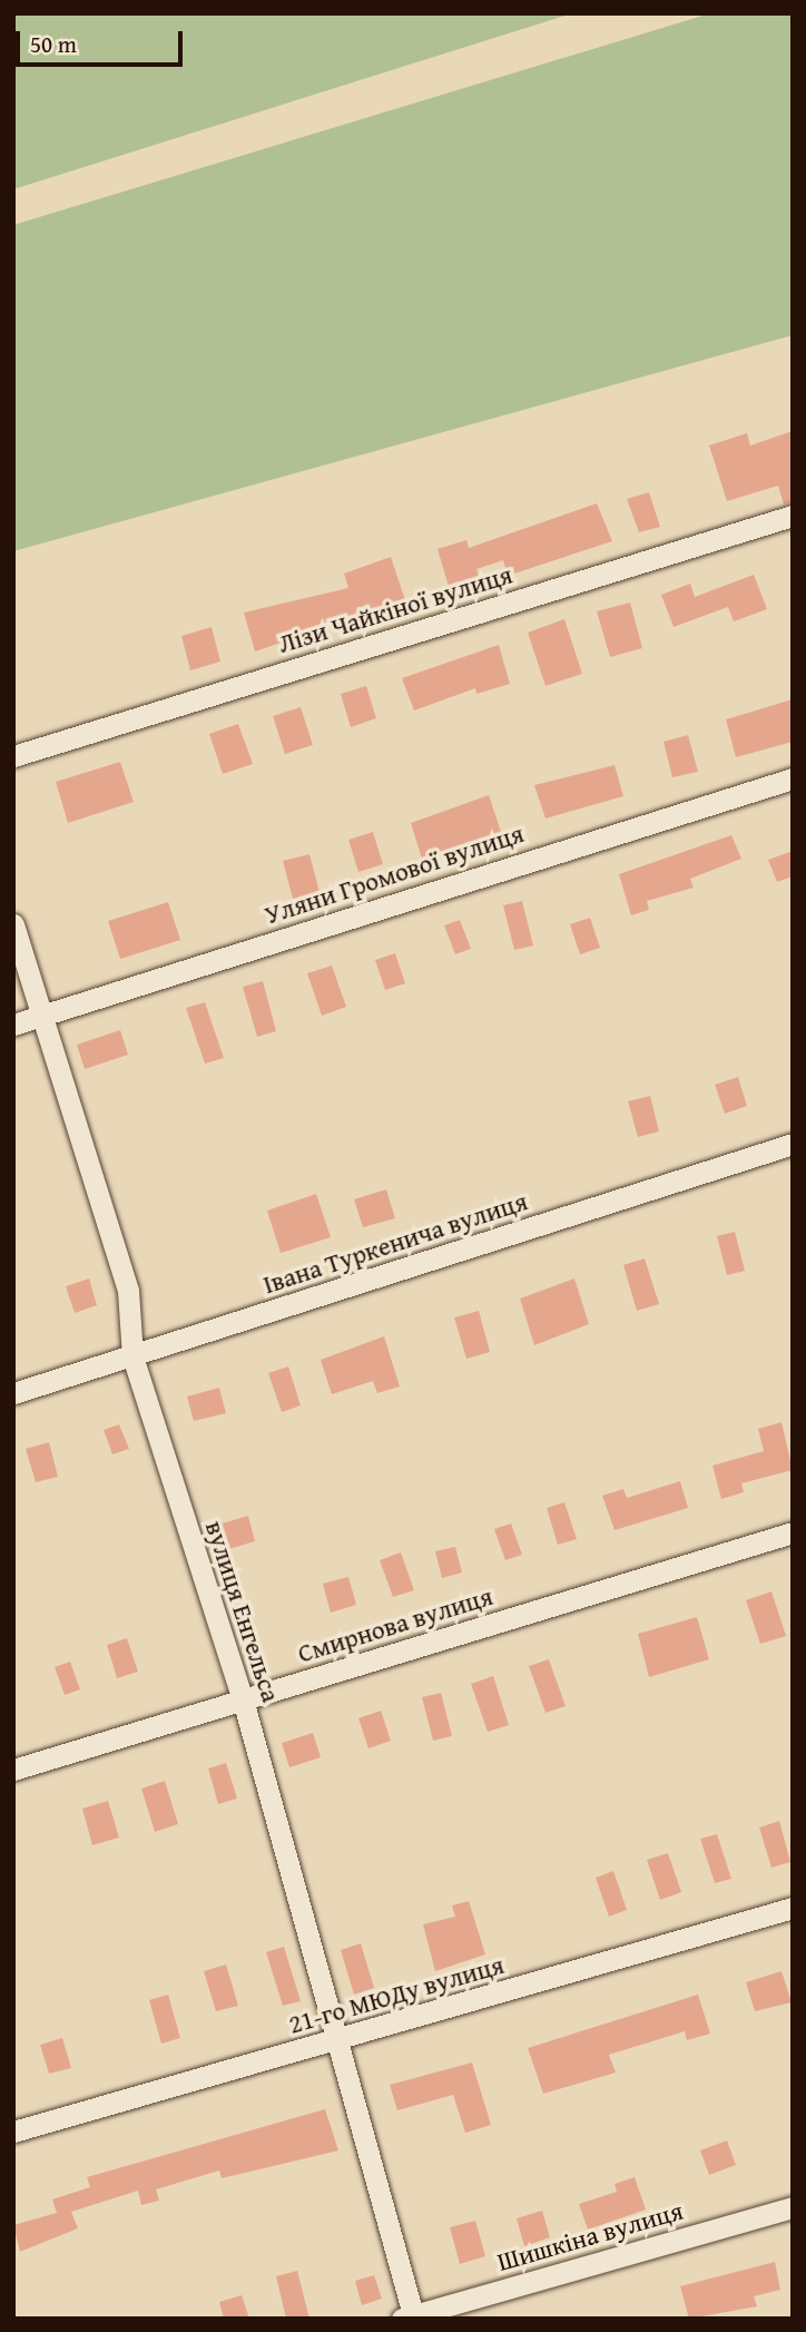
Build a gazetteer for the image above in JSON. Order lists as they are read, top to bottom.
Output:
{
  "streets": {
    "street": [
      "Лізи Чайкіної вулиця",
      "Уляни Громової вулиця",
      "Івана Туркенича вулиця",
      "вулиця Енгельса",
      "Смирнова вулиця",
      "21-го МЮДу вулиця",
      "Шишкіна вулиця"
    ]
  },
  "crossings": [
    ["Уляни Громової вулиця", "вулиця Енгельса"],
    ["Івана Туркенича вулиця", "вулиця Енгельса"],
    ["вулиця Енгельса", "Смирнова вулиця"],
    ["вулиця Енгельса", "21-го МЮДу вулиця"],
    ["вулиця Енгельса", "Шишкіна вулиця"]
  ],
  "scale_bar": "50 m"
}
